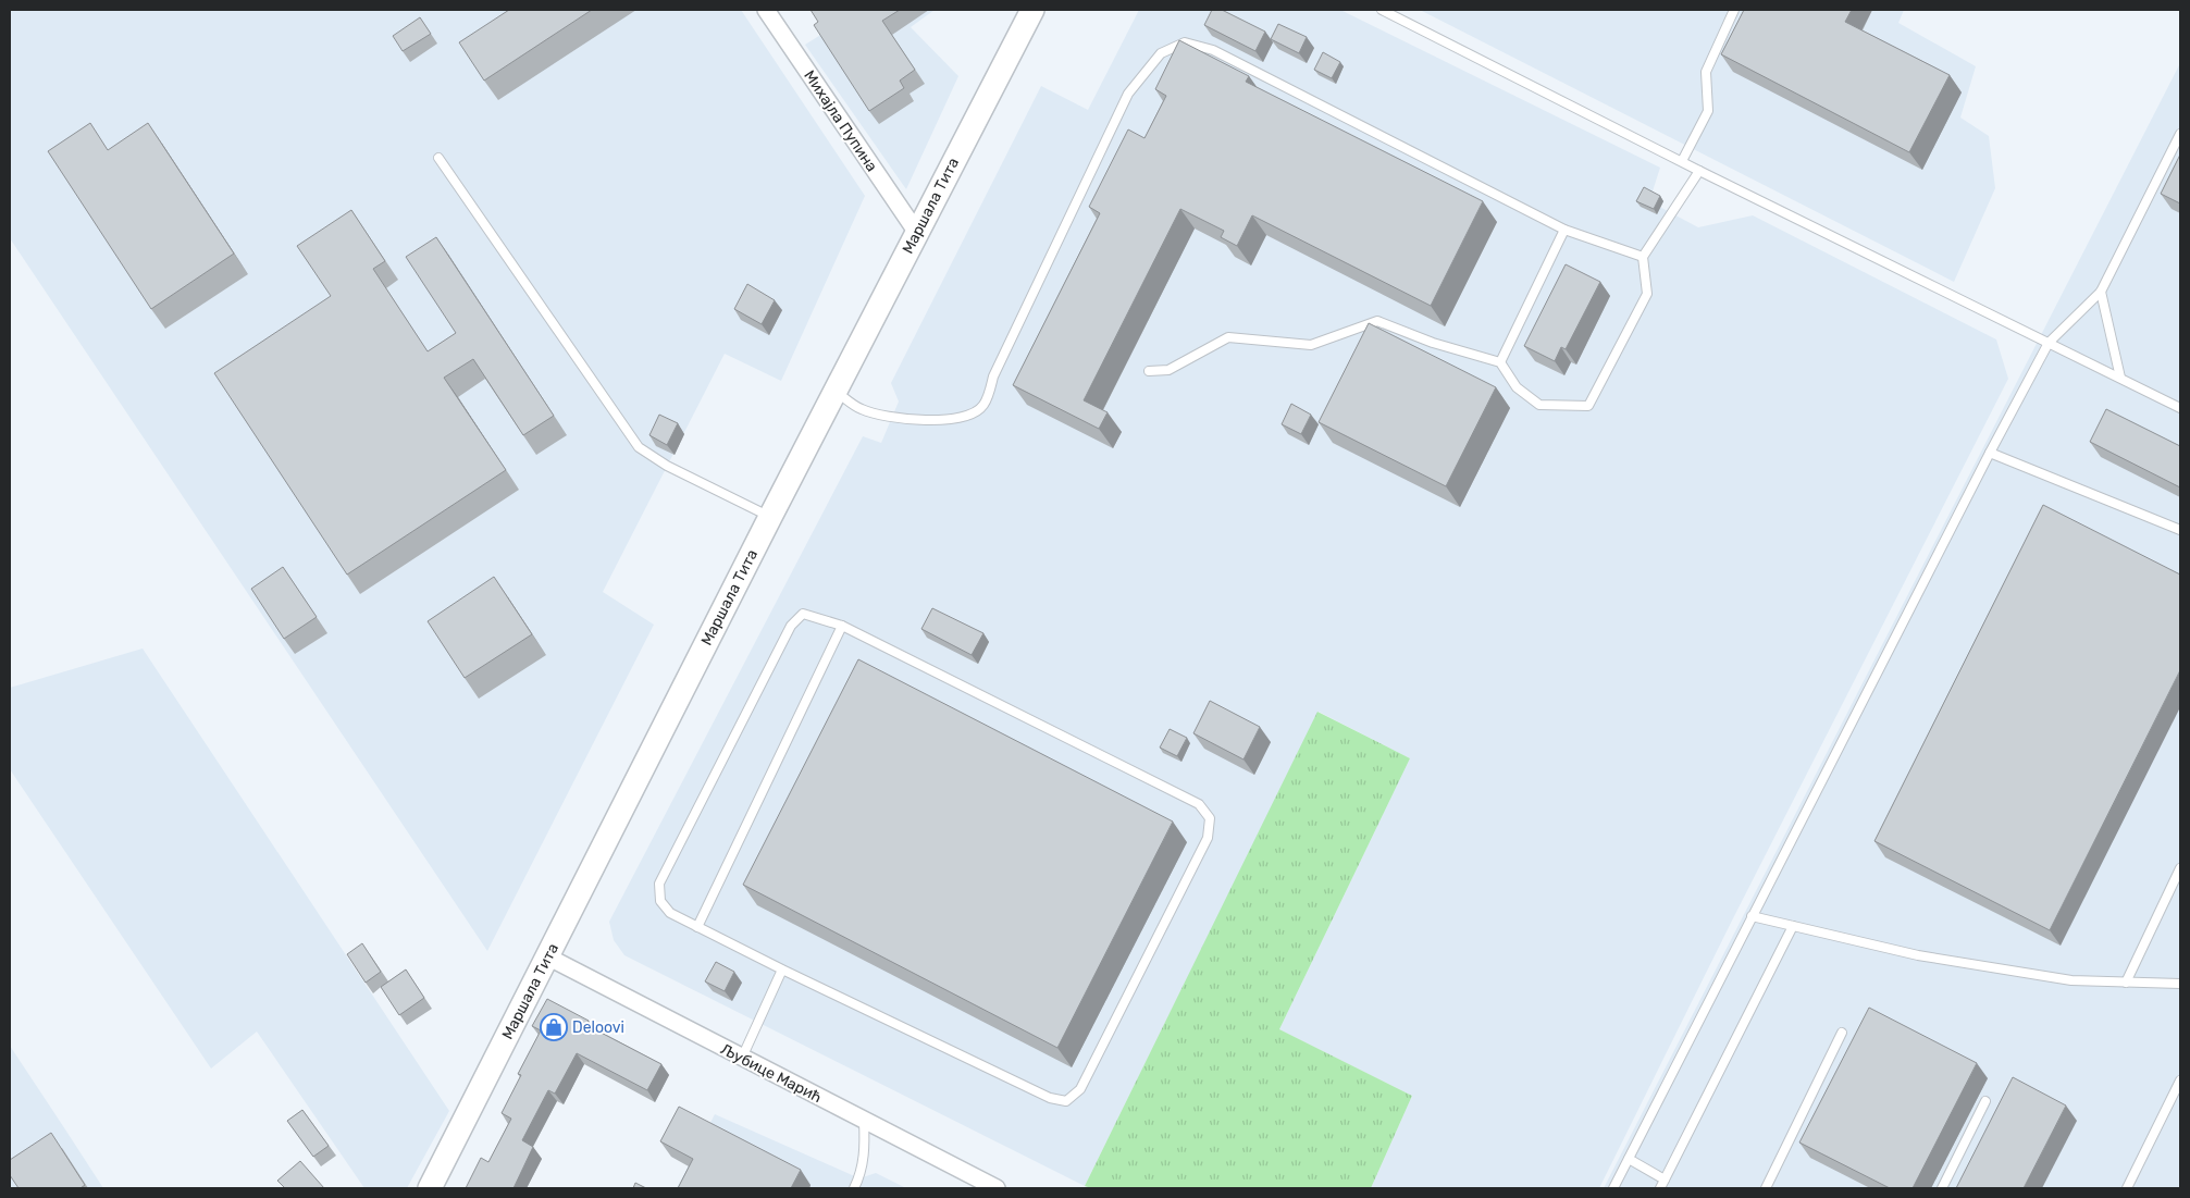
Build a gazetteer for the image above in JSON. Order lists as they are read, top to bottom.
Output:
{
  "streets": {
    "main road": ["Маршала Тита"],
    "street": ["Михајла Пупина", "Љубице Марић"]
  },
  "crossings": [
    ["Михајла Пупина", "Маршала Тита"],
    ["Маршала Тита", "Љубице Марић"]
  ],
  "places": {
    "shop": ["Deloovi"]
  }
}
